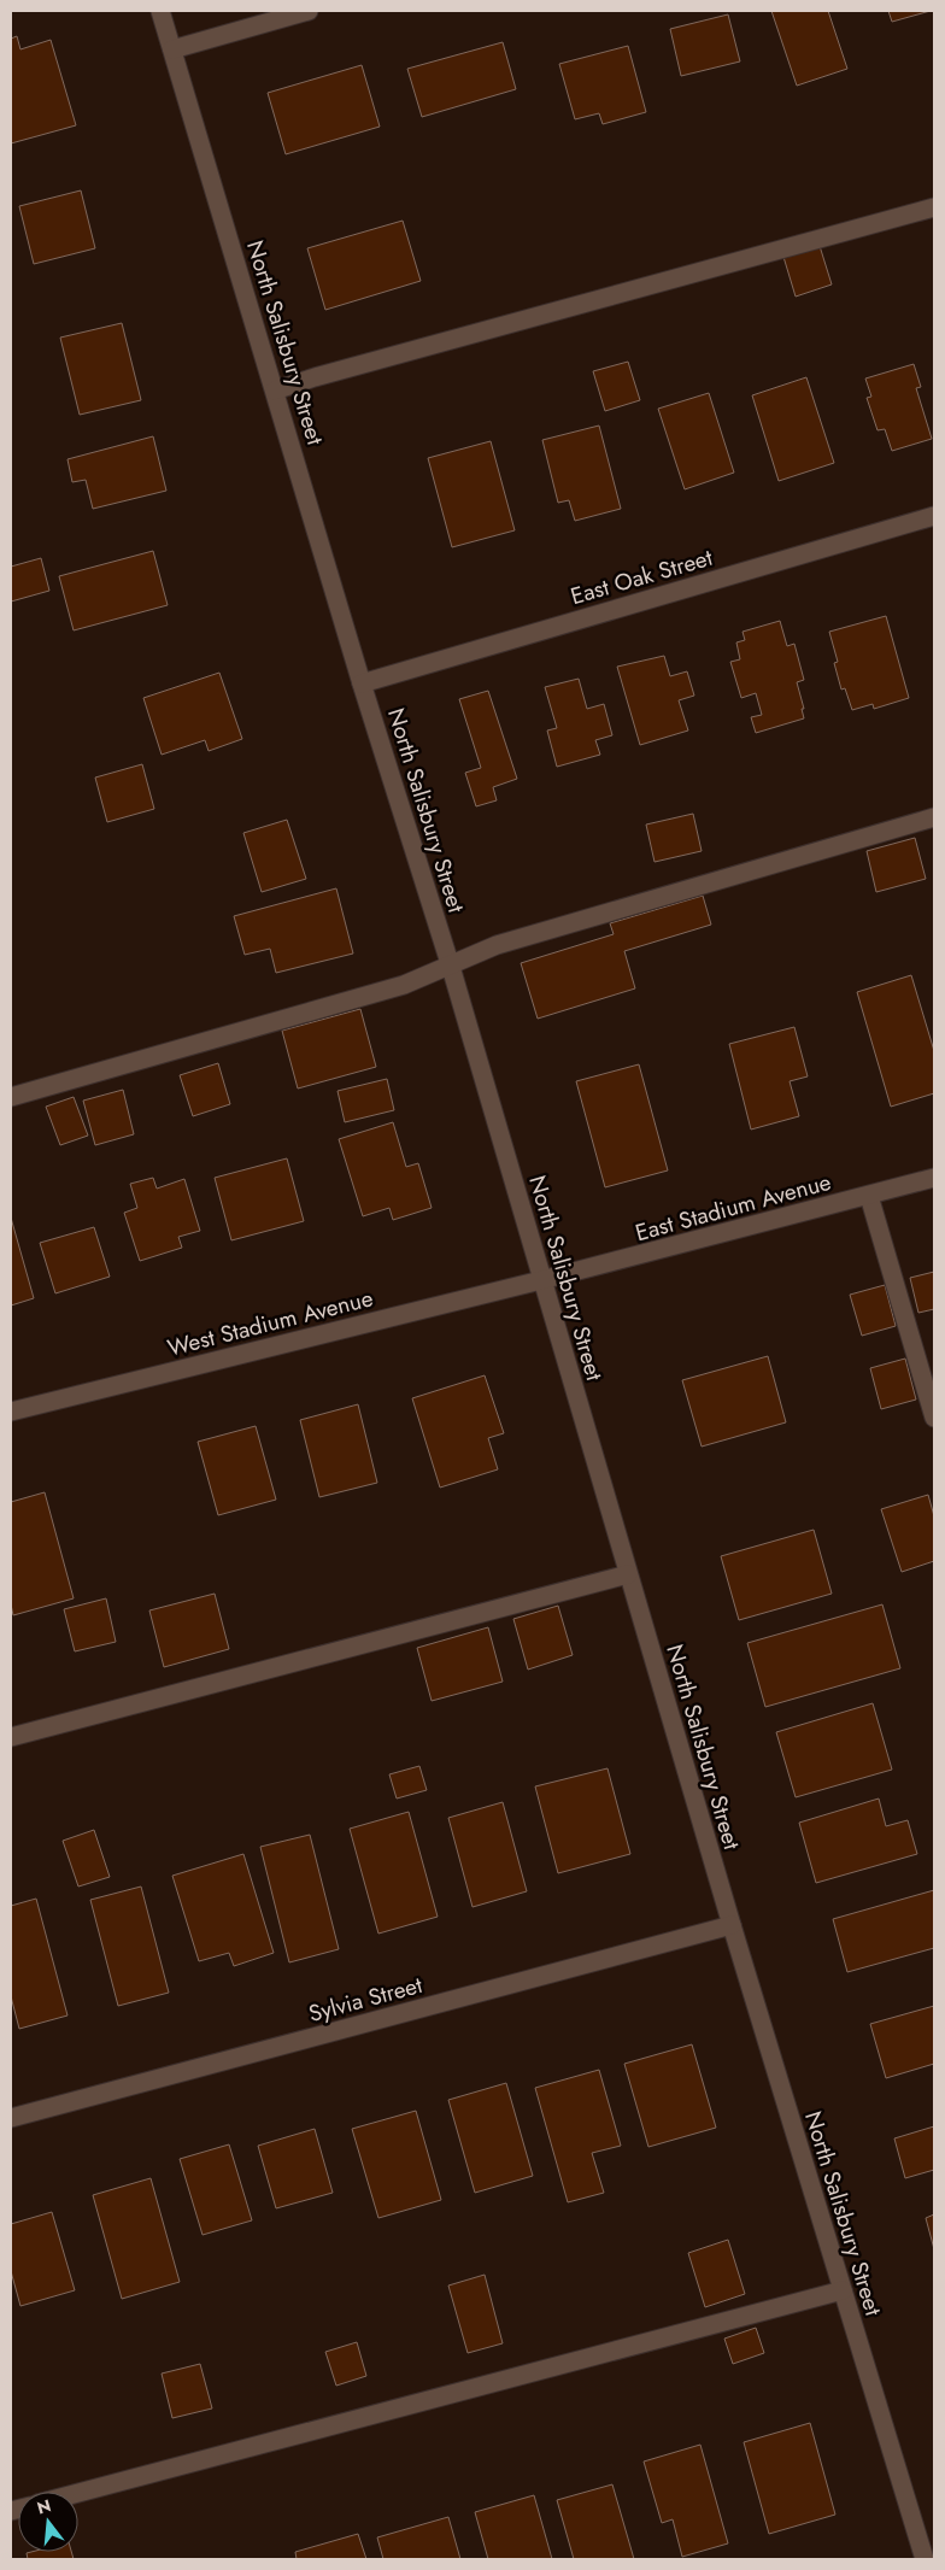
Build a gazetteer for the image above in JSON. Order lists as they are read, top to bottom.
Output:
{
  "streets": {
    "street": [
      "North Salisbury Street",
      "East Oak Street",
      "East Stadium Avenue",
      "West Stadium Avenue",
      "Sylvia Street"
    ]
  },
  "crossings": [
    ["North Salisbury Street", "East Oak Street"],
    ["North Salisbury Street", "East Stadium Avenue"],
    ["North Salisbury Street", "West Stadium Avenue"],
    ["North Salisbury Street", "Sylvia Street"],
    ["East Stadium Avenue", "West Stadium Avenue"]
  ],
  "north": "top"
}
